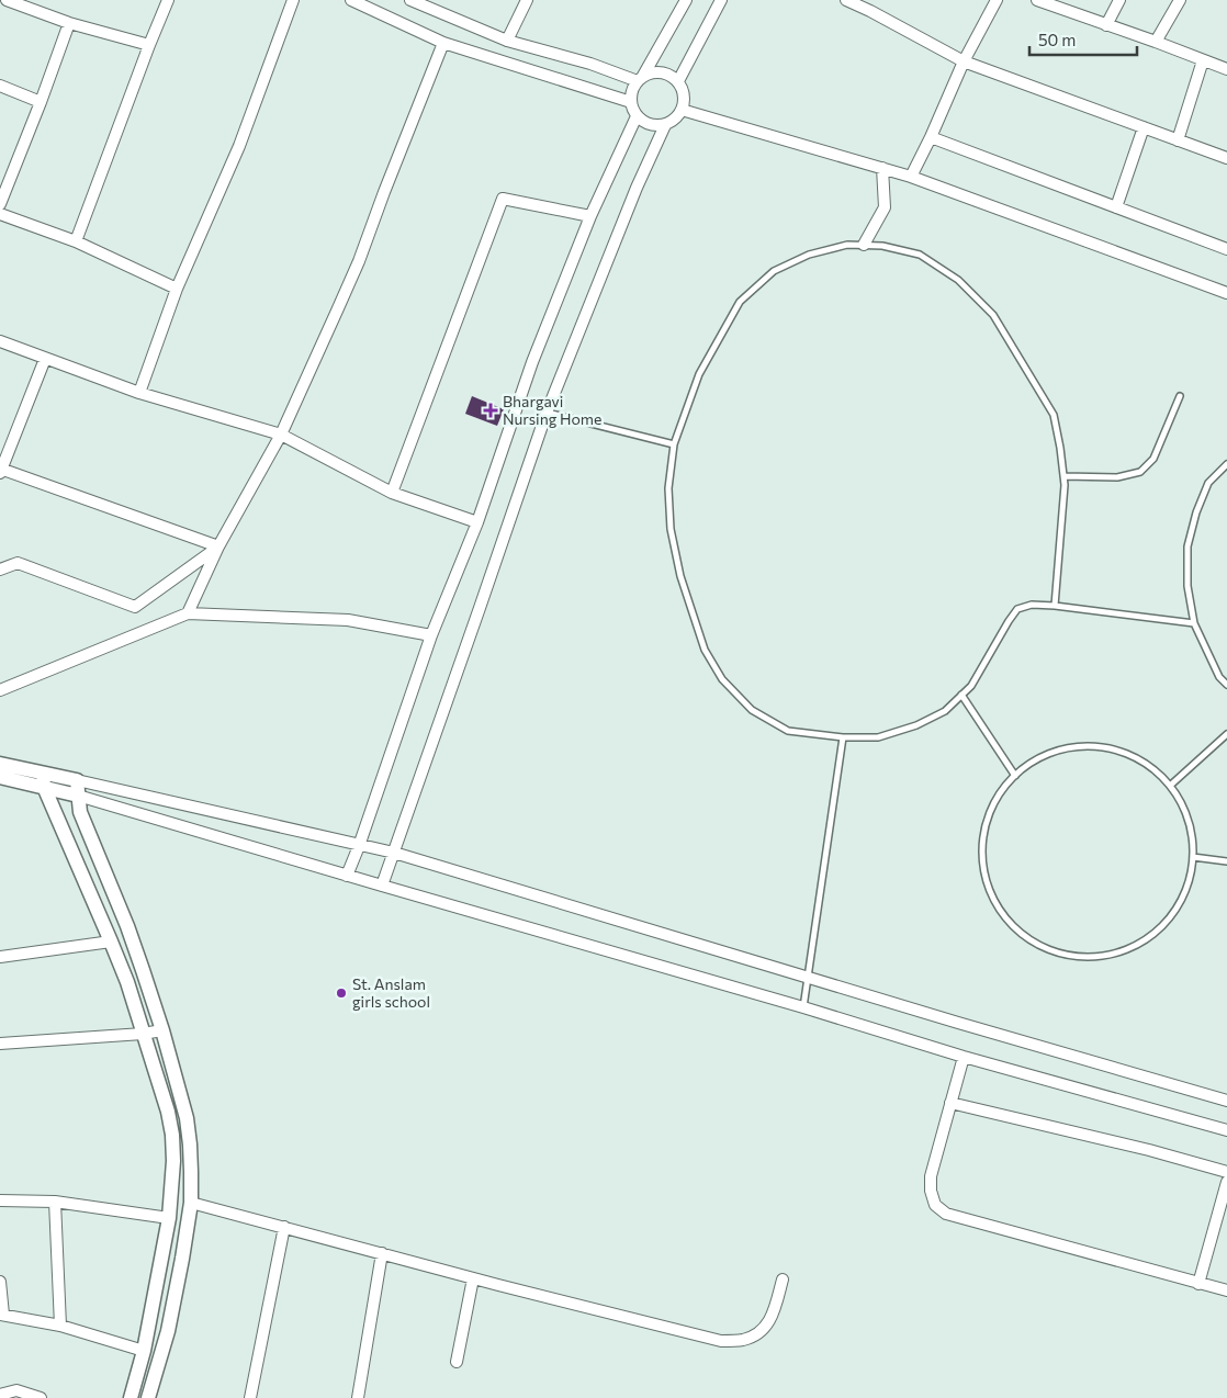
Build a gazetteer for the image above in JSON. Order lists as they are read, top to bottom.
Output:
{
  "places": {
    "health": ["Bhargavi Nursing Home"],
    "other": ["St. Anslam girls school"]
  },
  "scale_bar": "50 m"
}
